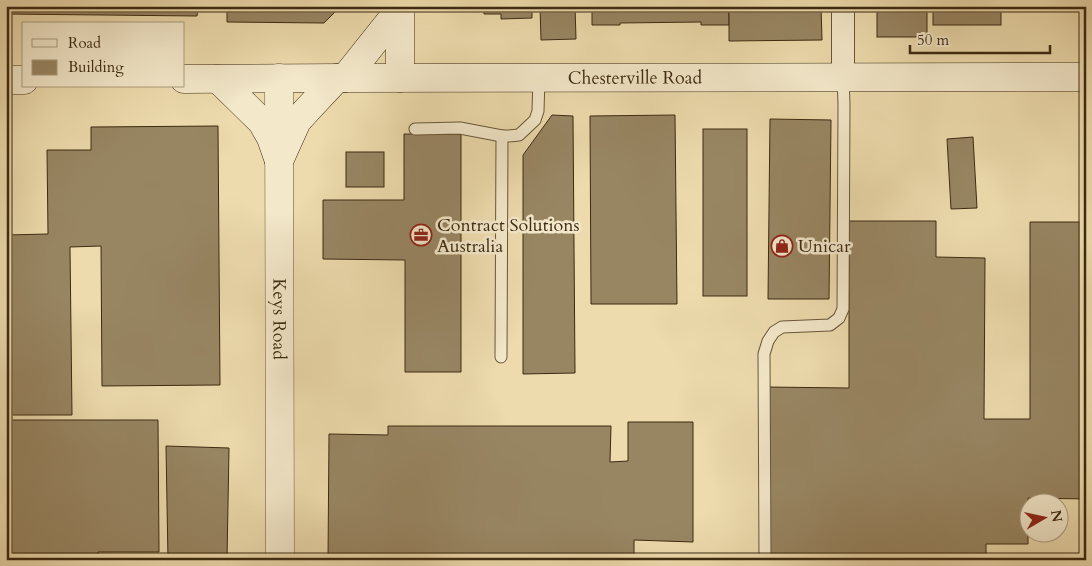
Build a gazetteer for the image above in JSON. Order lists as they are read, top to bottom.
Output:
{
  "streets": {
    "main road": ["Chesterville Road", "Keys Road"]
  },
  "crossings": [
    ["Chesterville Road", "Keys Road"]
  ],
  "places": {
    "office": ["Contract Solutions Australia"],
    "shop": ["Unicar"]
  },
  "legend": ["Road", "Building"],
  "scale_bar": "50 m",
  "north": "right"
}
